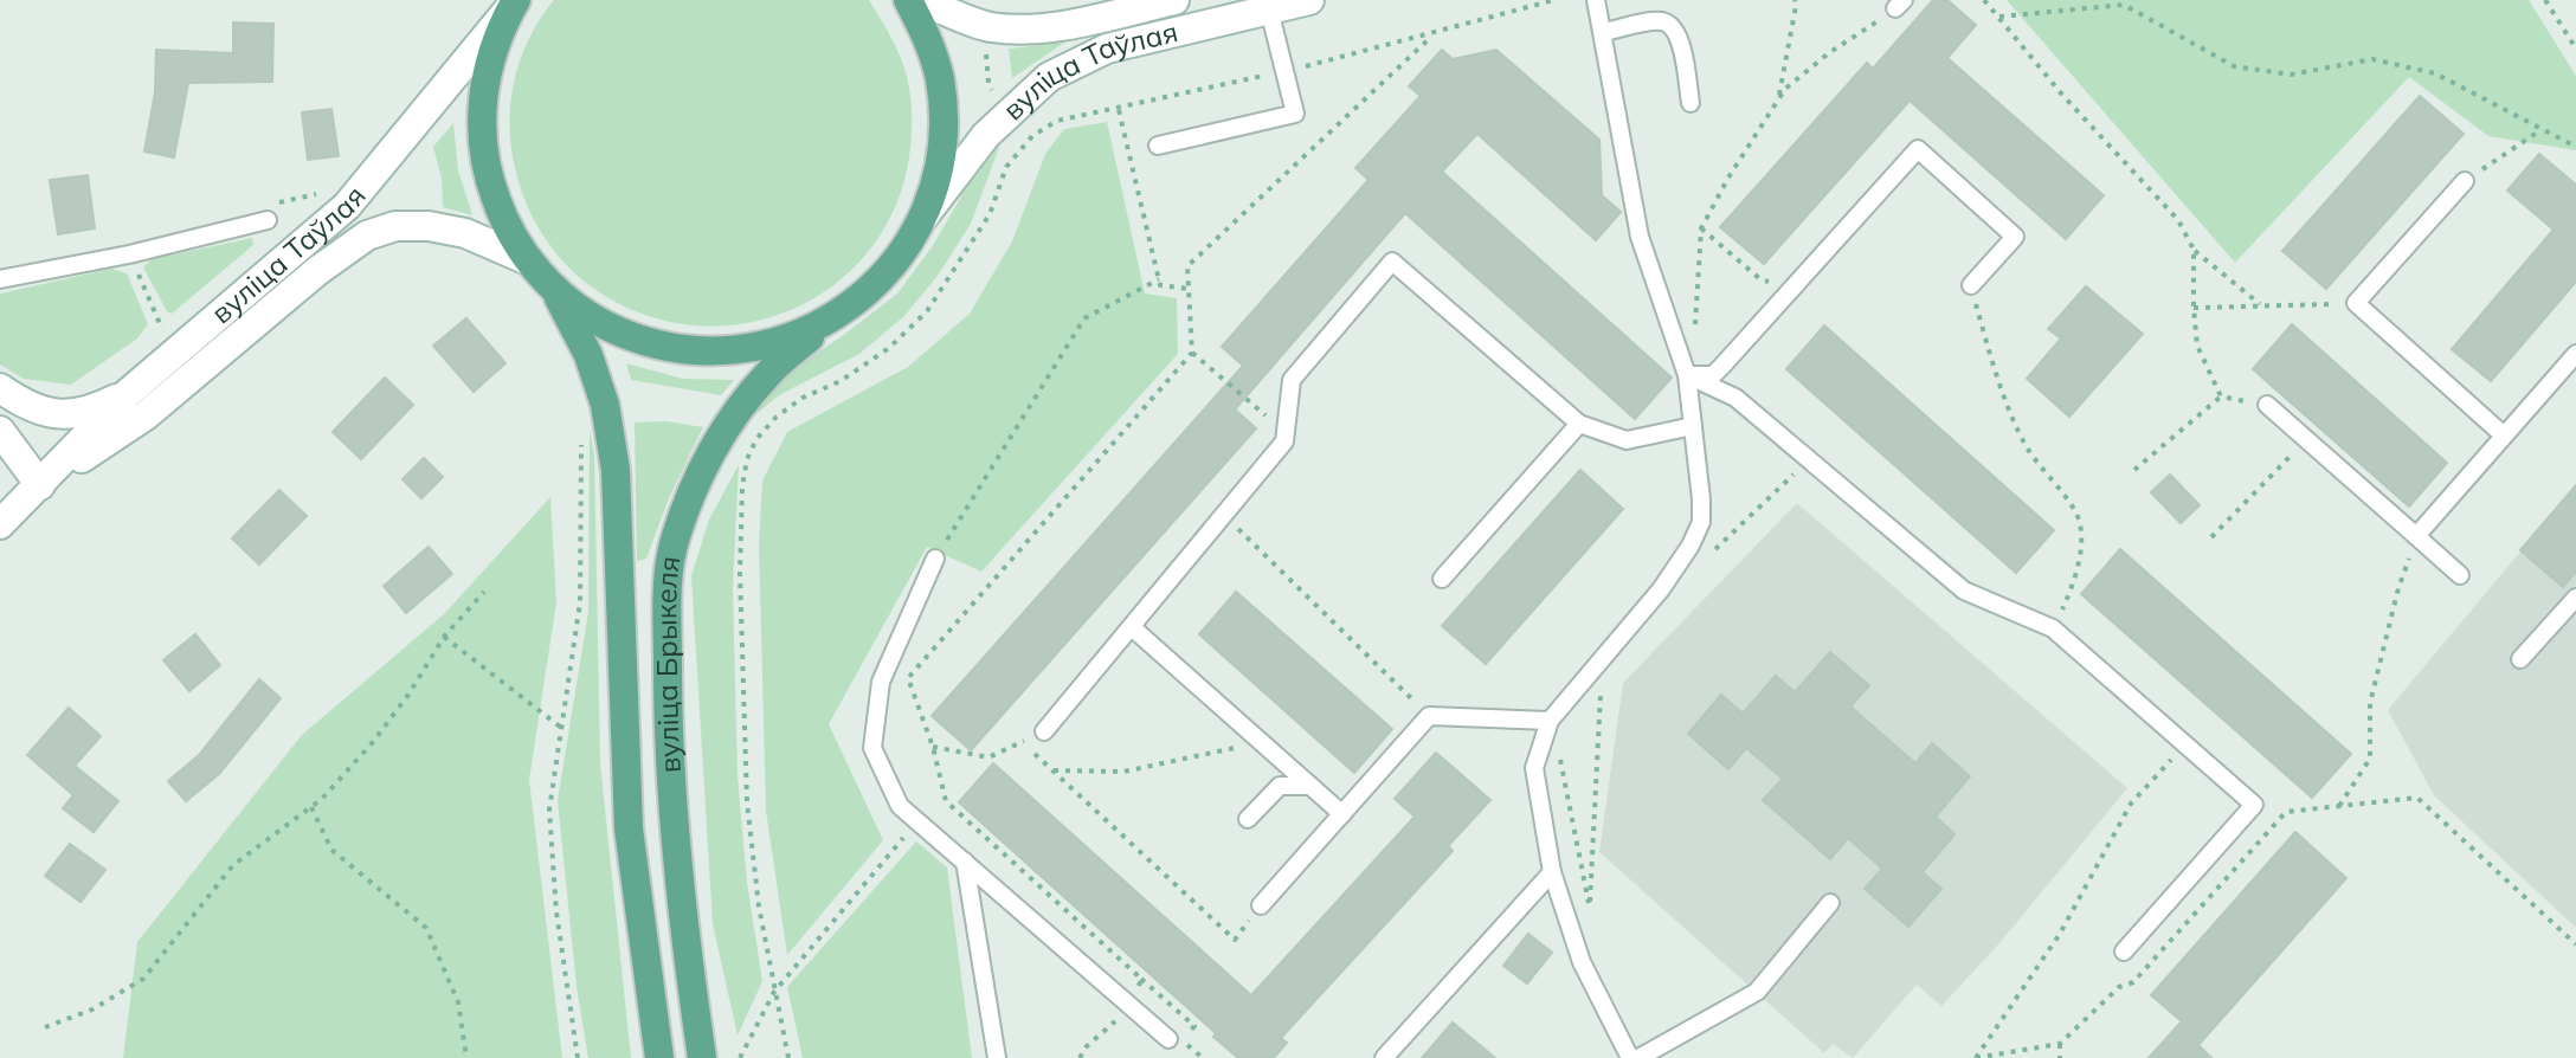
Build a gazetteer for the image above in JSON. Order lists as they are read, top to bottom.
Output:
{
  "streets": {
    "main road": ["вуліца Таўлая", "вуліца Брыкеля"]
  }
}
